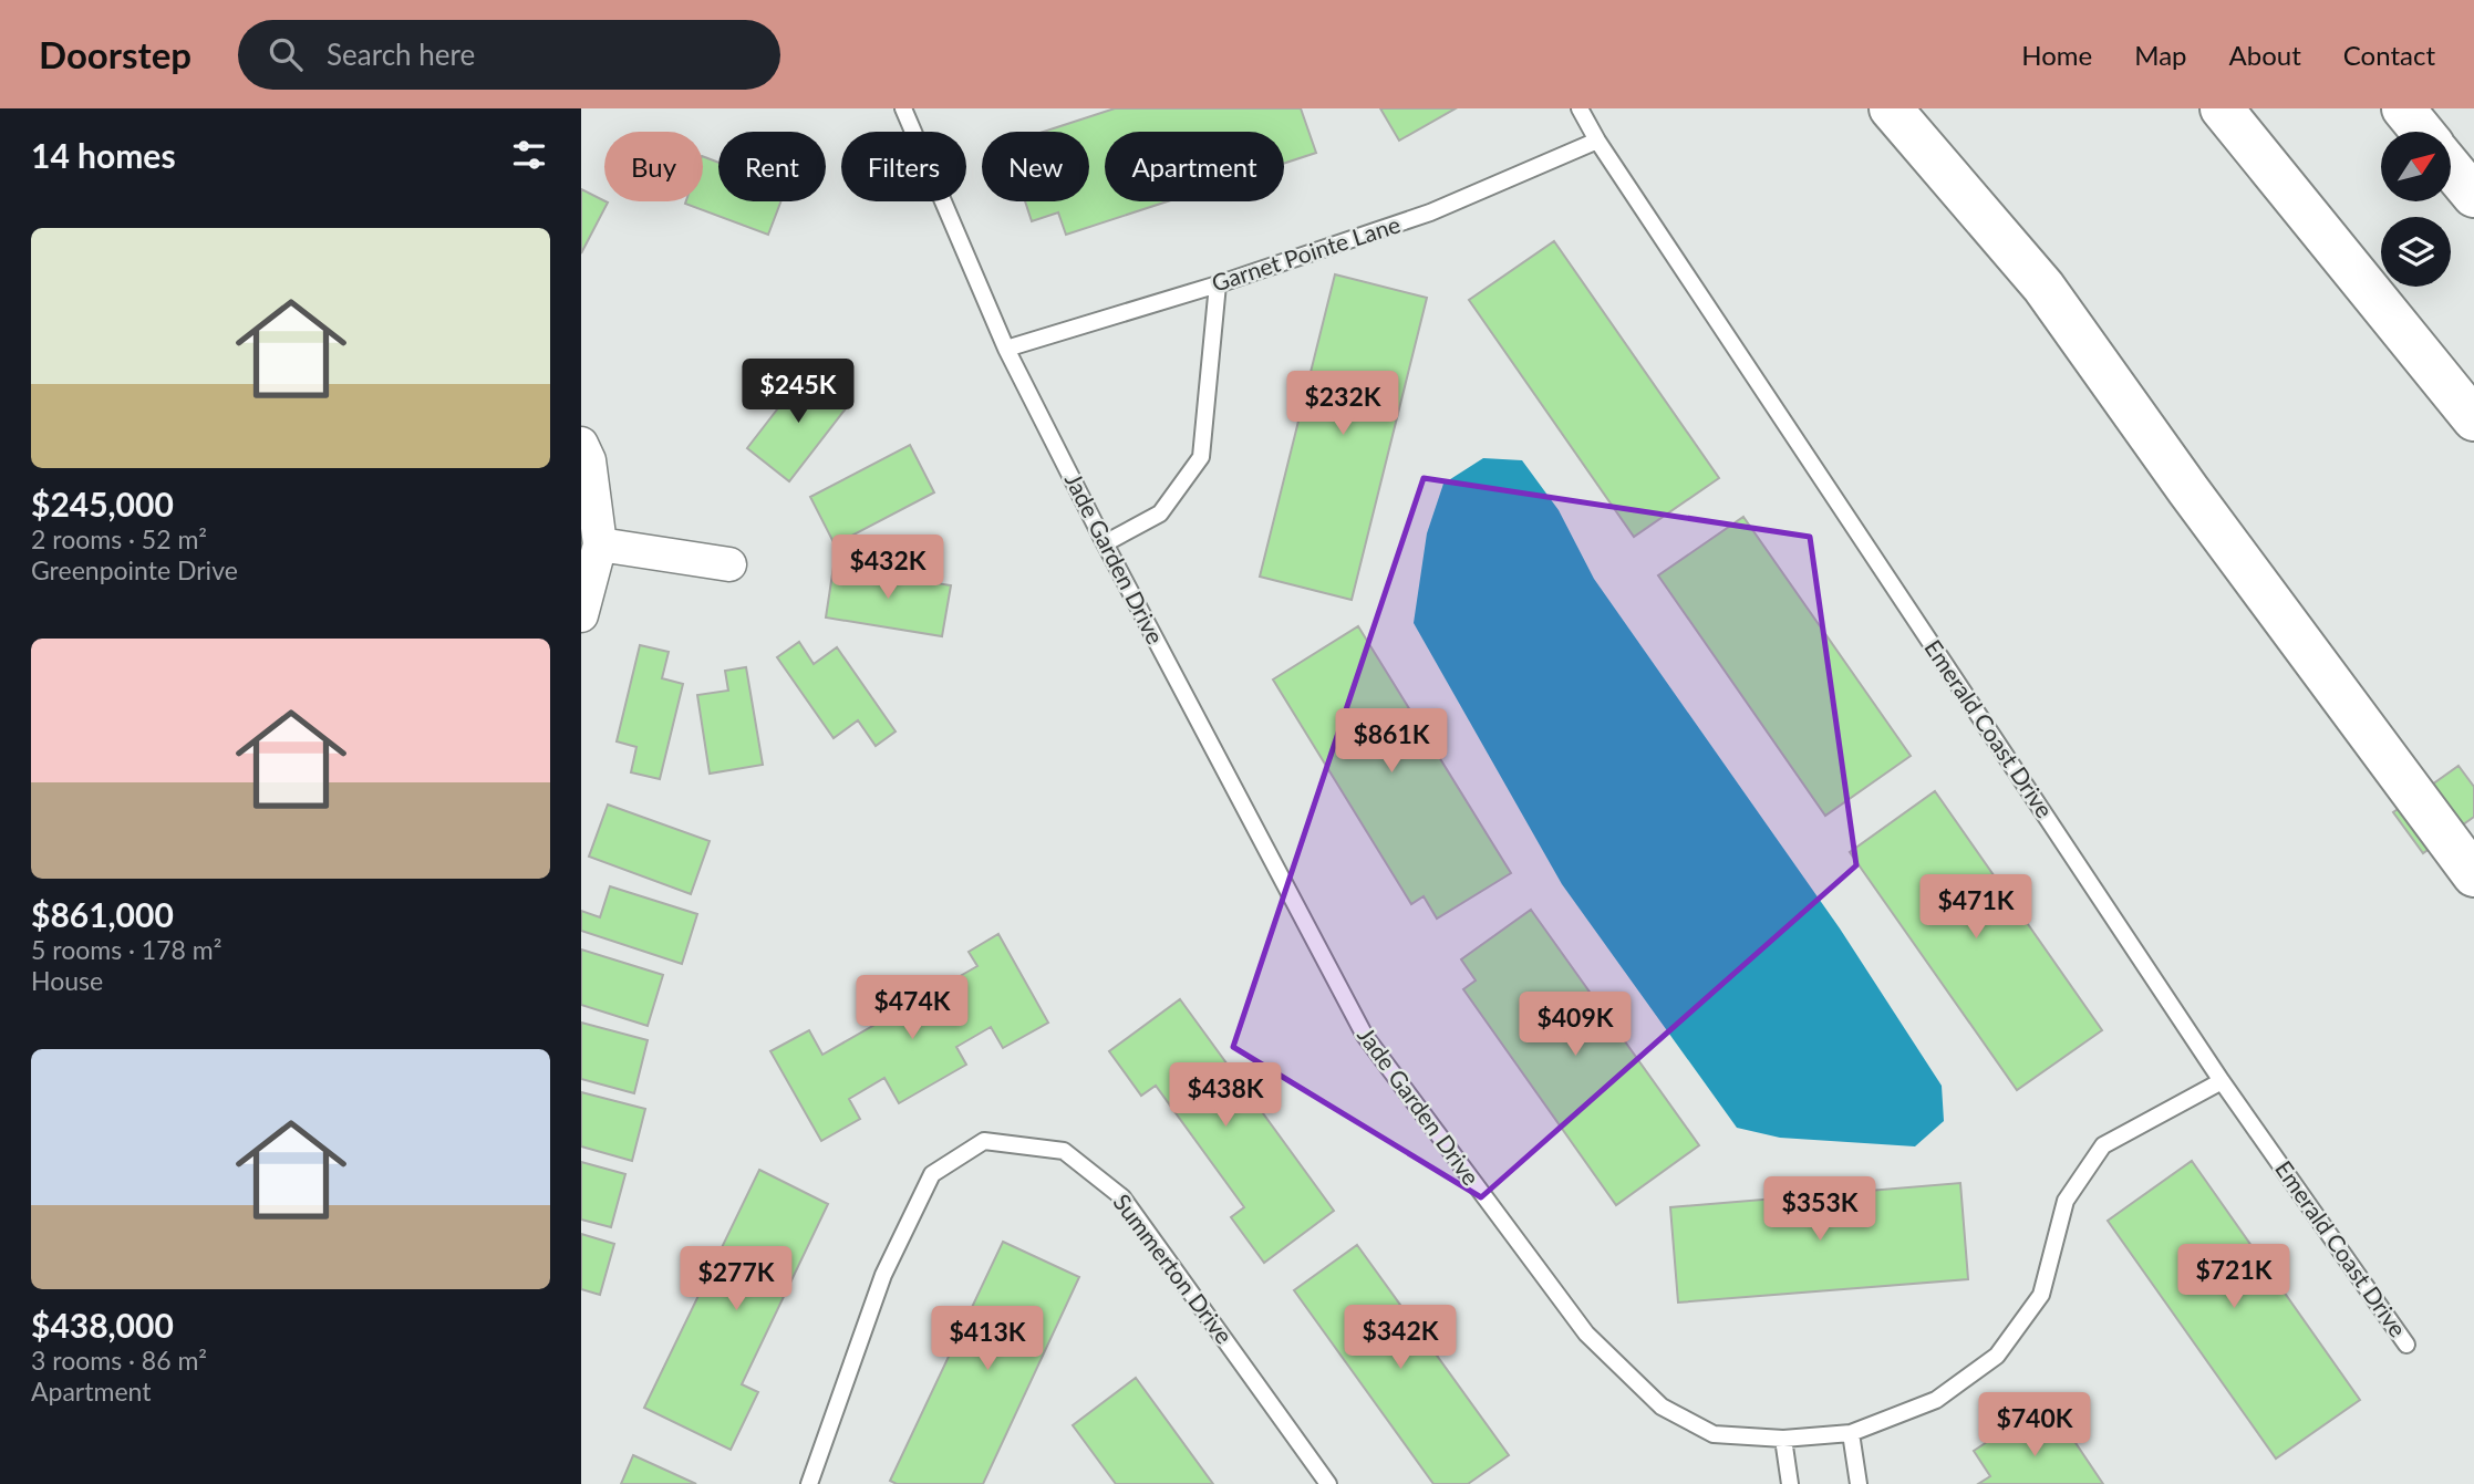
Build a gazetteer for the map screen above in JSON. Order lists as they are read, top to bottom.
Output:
{
  "streets": {
    "lane": [
      "Garnet Pointe Lane",
      "Jade Garden Drive",
      "Emerald Coast Drive",
      "Summerton Drive"
    ]
  },
  "crossings": [
    ["Garnet Pointe Lane", "Jade Garden Drive"],
    ["Garnet Pointe Lane", "Emerald Coast Drive"],
    ["Jade Garden Drive", "Emerald Coast Drive"]
  ],
  "north": "top right",
  "page": {
    "header": "Doorstep",
    "search": "Search here",
    "nav": [
      "Home",
      "Map",
      "About",
      "Contact"
    ],
    "heading": "14 homes",
    "chip": [
      "Buy",
      "Rent",
      "Filters",
      "New",
      "Apartment"
    ],
    "list": [
      {
        "name": "$245,000",
        "note": "2 rooms · 52 m² · Greenpointe Drive"
      },
      {
        "name": "$861,000",
        "note": "5 rooms · 178 m² · House"
      },
      {
        "name": "$438,000",
        "note": "3 rooms · 86 m² · Apartment"
      }
    ],
    "price": [
      "$245K",
      "$232K",
      "$432K",
      "$861K",
      "$471K",
      "$474K",
      "$409K",
      "$438K",
      "$353K",
      "$721K",
      "$277K",
      "$342K",
      "$413K",
      "$740K"
    ]
  }
}
